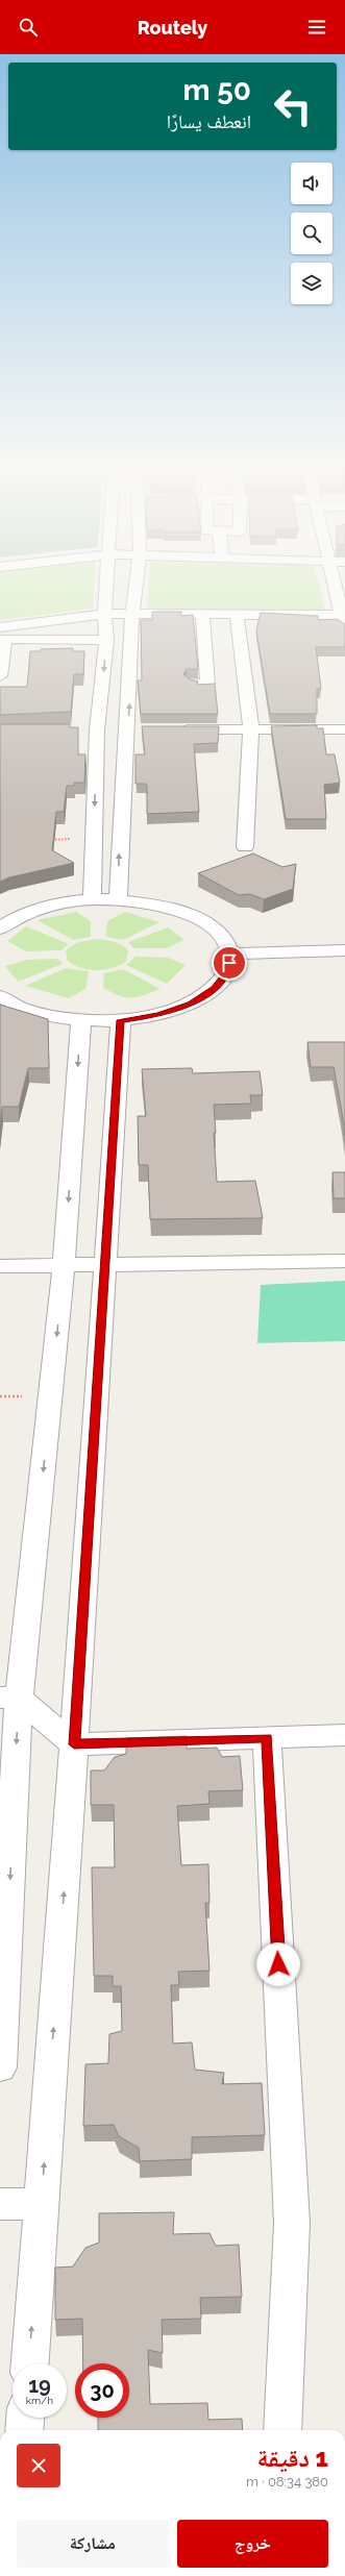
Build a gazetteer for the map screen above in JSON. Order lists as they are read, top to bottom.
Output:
{
  "page": {
    "header": "Routely",
    "turn": ["50 m", "انعطف يسارًا"],
    "speed": "19 km/h",
    "limit": "30",
    "heading": ["1 دقيقة", "380 m · 08:34"],
    "buttons": ["خروج", "مشاركة"]
  }
}
